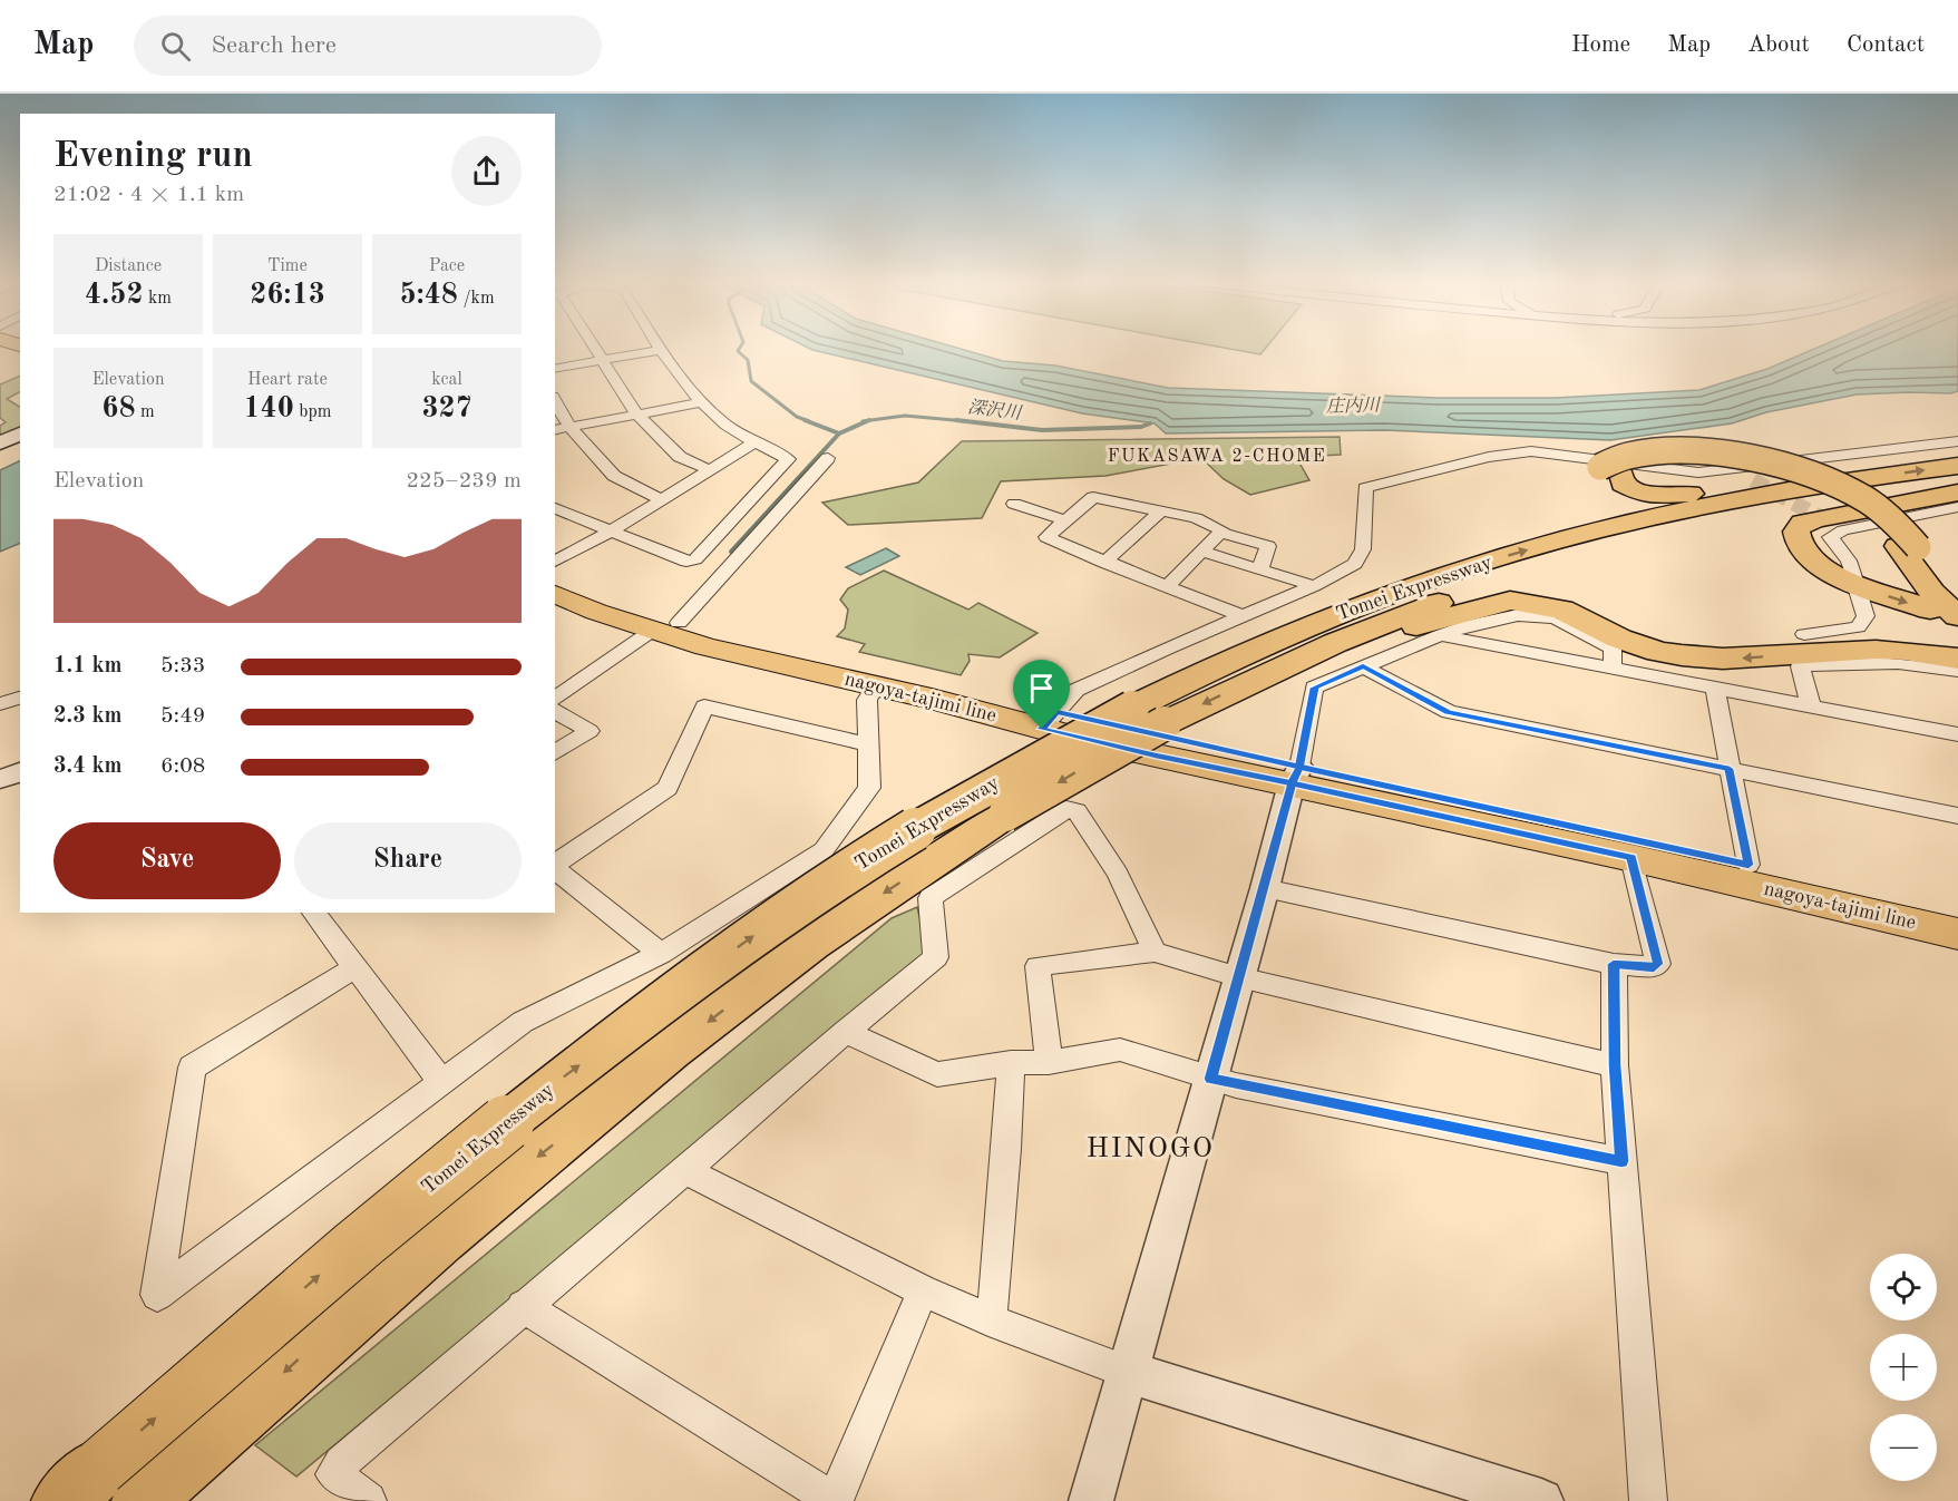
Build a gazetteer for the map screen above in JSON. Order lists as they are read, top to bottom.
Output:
{
  "streets": {
    "highway": ["Tomei Expressway"],
    "main road": ["nagoya-tajimi line"]
  },
  "crossings": [
    ["Tomei Expressway", "nagoya-tajimi line"]
  ],
  "districts": ["FUKASAWA 2-CHOME", "HINOGO"],
  "water": ["庄内川", "深沢川"],
  "page": {
    "header": "Map",
    "search": "Search here",
    "nav": [
      "Home",
      "Map",
      "About",
      "Contact"
    ],
    "heading": ["Evening run", "21:02 · 4 × 1.1 km"],
    "stats": [
      ["Distance", "4.52 km"],
      ["Time", "26:13"],
      ["Pace", "5:48 /km"],
      ["Elevation", "68 m"],
      ["Heart rate", "140 bpm"],
      ["kcal", "327"]
    ],
    "chart": ["Elevation", "225–239 m"],
    "list": [
      {
        "name": "1.1 km",
        "note": "5:33"
      },
      {
        "name": "2.3 km",
        "note": "5:49"
      },
      {
        "name": "3.4 km",
        "note": "6:08"
      }
    ],
    "buttons": ["Save", "Share"],
    "map_buttons": ["+", "−"]
  }
}
